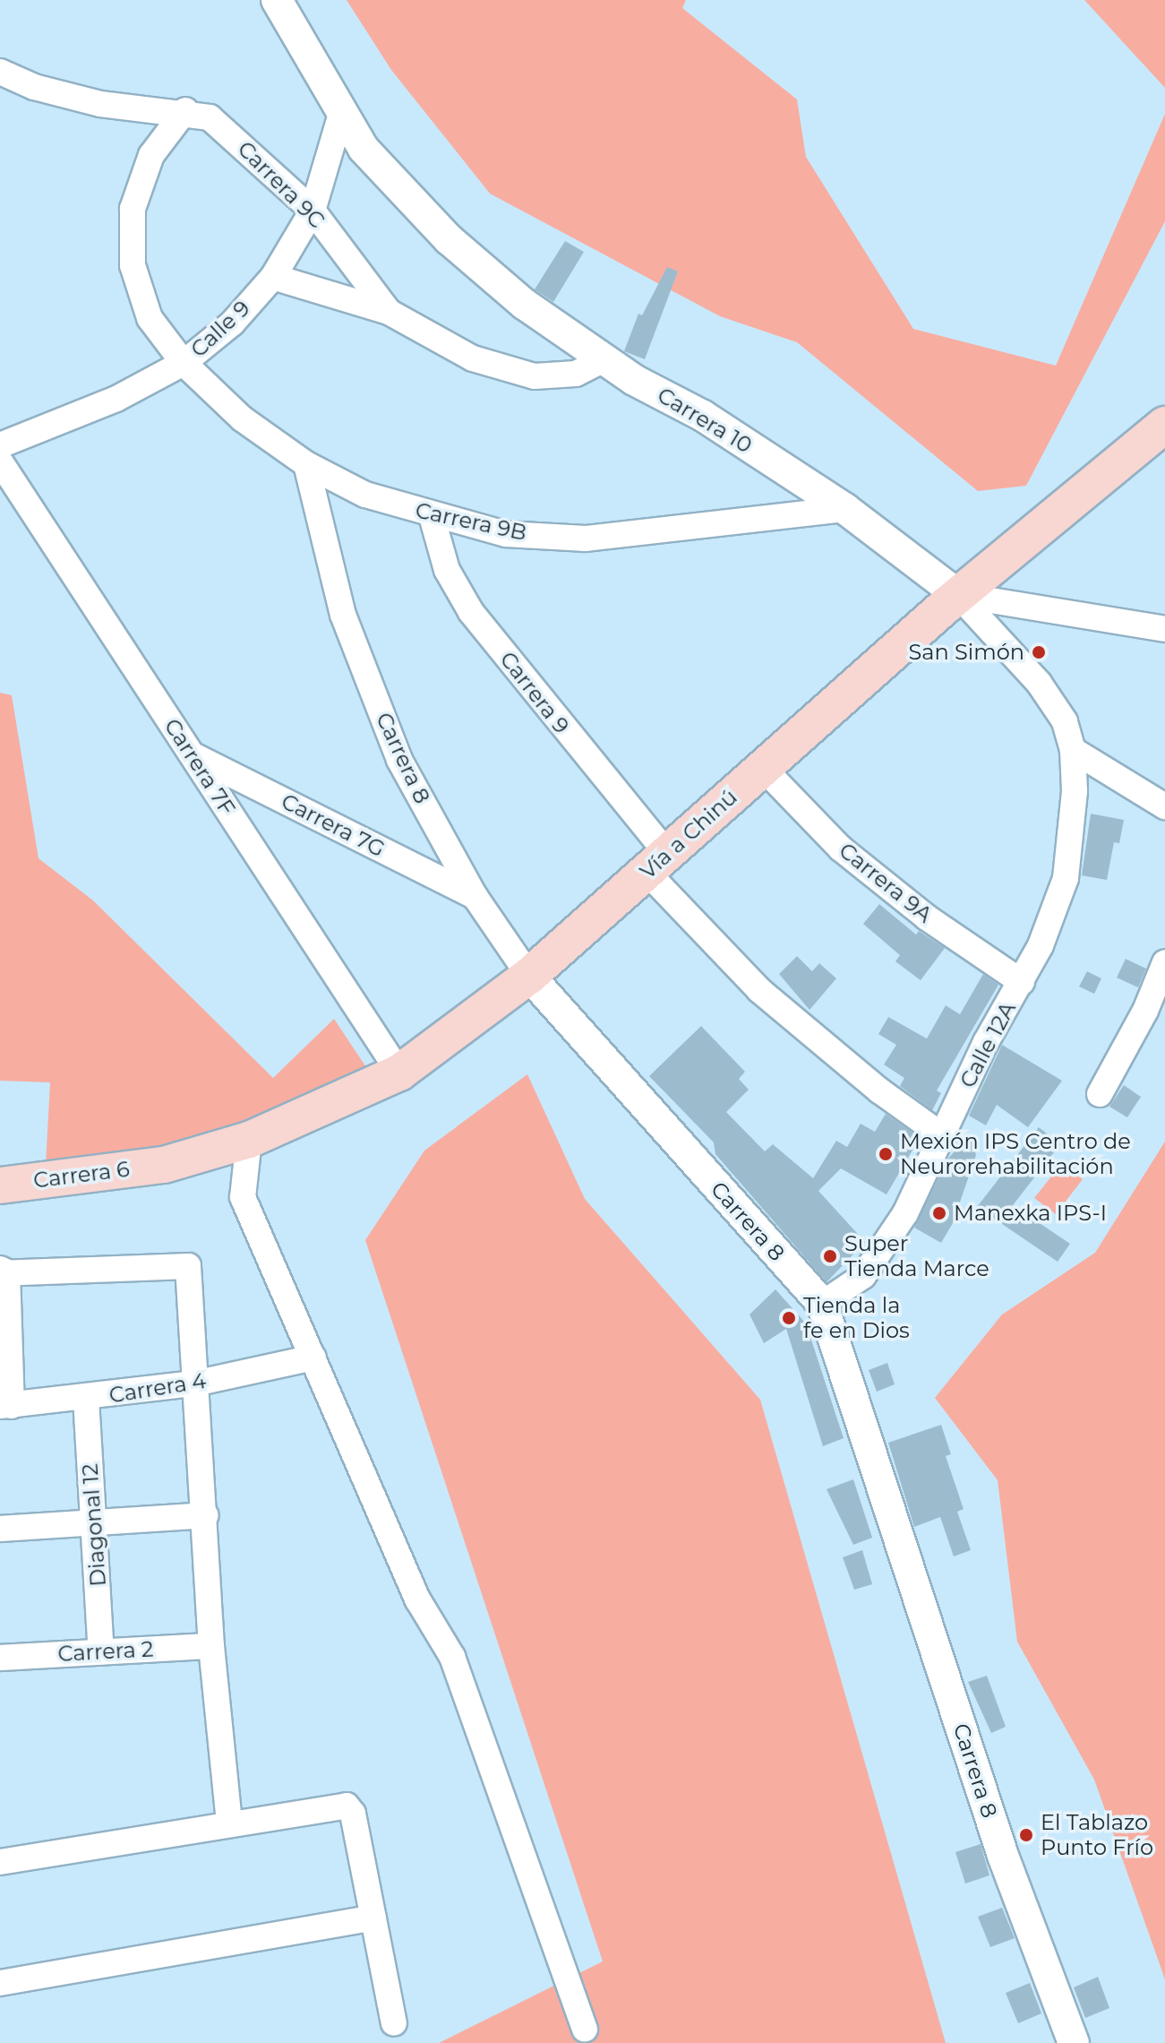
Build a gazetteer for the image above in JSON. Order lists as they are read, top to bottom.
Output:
{
  "streets": {
    "main road": ["Vía a Chinú", "Carrera 6"],
    "street": [
      "Carrera 9C",
      "Calle 9",
      "Carrera 10",
      "Carrera 9B",
      "Carrera 9",
      "Carrera 8",
      "Carrera 7F",
      "Carrera 7G",
      "Carrera 9A",
      "Calle 12A",
      "Carrera 4",
      "Diagonal 12",
      "Carrera 2"
    ]
  },
  "crossings": [
    ["Carrera 9C", "Calle 9"],
    ["Carrera 9C", "Carrera 10"],
    ["Calle 9", "Carrera 10"],
    ["Calle 9", "Carrera 9B"],
    ["Carrera 10", "Carrera 9B"],
    ["Carrera 10", "Vía a Chinú"],
    ["Carrera 10", "Calle 12A"],
    ["Carrera 9B", "Carrera 9"],
    ["Carrera 9B", "Carrera 8"],
    ["Carrera 9", "Vía a Chinú"],
    ["Carrera 9", "Calle 12A"],
    ["Carrera 8", "Carrera 7G"],
    ["Carrera 8", "Vía a Chinú"],
    ["Carrera 8", "Calle 12A"],
    ["Carrera 7F", "Carrera 7G"],
    ["Carrera 7F", "Vía a Chinú"],
    ["Vía a Chinú", "Carrera 9A"],
    ["Vía a Chinú", "Carrera 6"],
    ["Carrera 9A", "Calle 12A"],
    ["Carrera 4", "Diagonal 12"],
    ["Diagonal 12", "Carrera 2"]
  ],
  "places": [
    "San Simón",
    "Mexión IPS Centro de Neurorehabilitación",
    "Manexka IPS-I",
    "Super Tienda Marce",
    "Tienda la fe en Dios",
    "El Tablazo Punto Frío"
  ]
}
